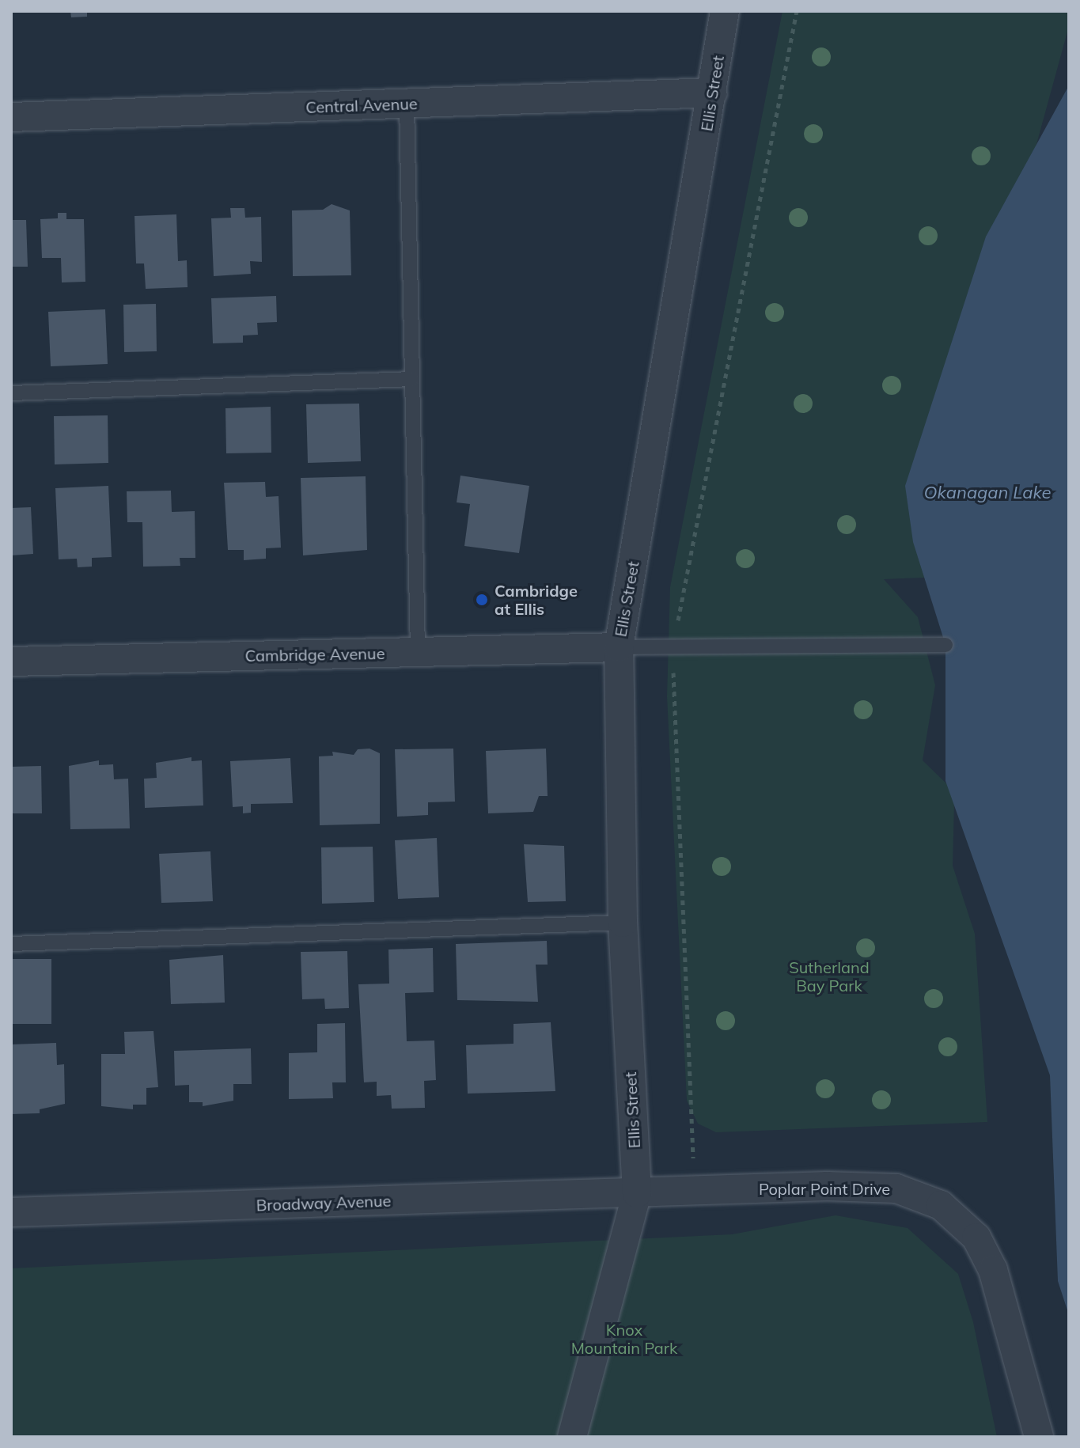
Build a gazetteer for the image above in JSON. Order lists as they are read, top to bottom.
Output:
{
  "streets": {
    "street": [
      "Ellis Street",
      "Central Avenue",
      "Cambridge Avenue",
      "Poplar Point Drive",
      "Broadway Avenue"
    ]
  },
  "crossings": [
    ["Ellis Street", "Central Avenue"],
    ["Ellis Street", "Cambridge Avenue"],
    ["Ellis Street", "Poplar Point Drive"],
    ["Ellis Street", "Broadway Avenue"],
    ["Poplar Point Drive", "Broadway Avenue"]
  ],
  "water": ["Okanagan Lake"],
  "parks": ["Sutherland Bay Park", "Knox Mountain Park"],
  "places": ["Cambridge at Ellis"]
}
